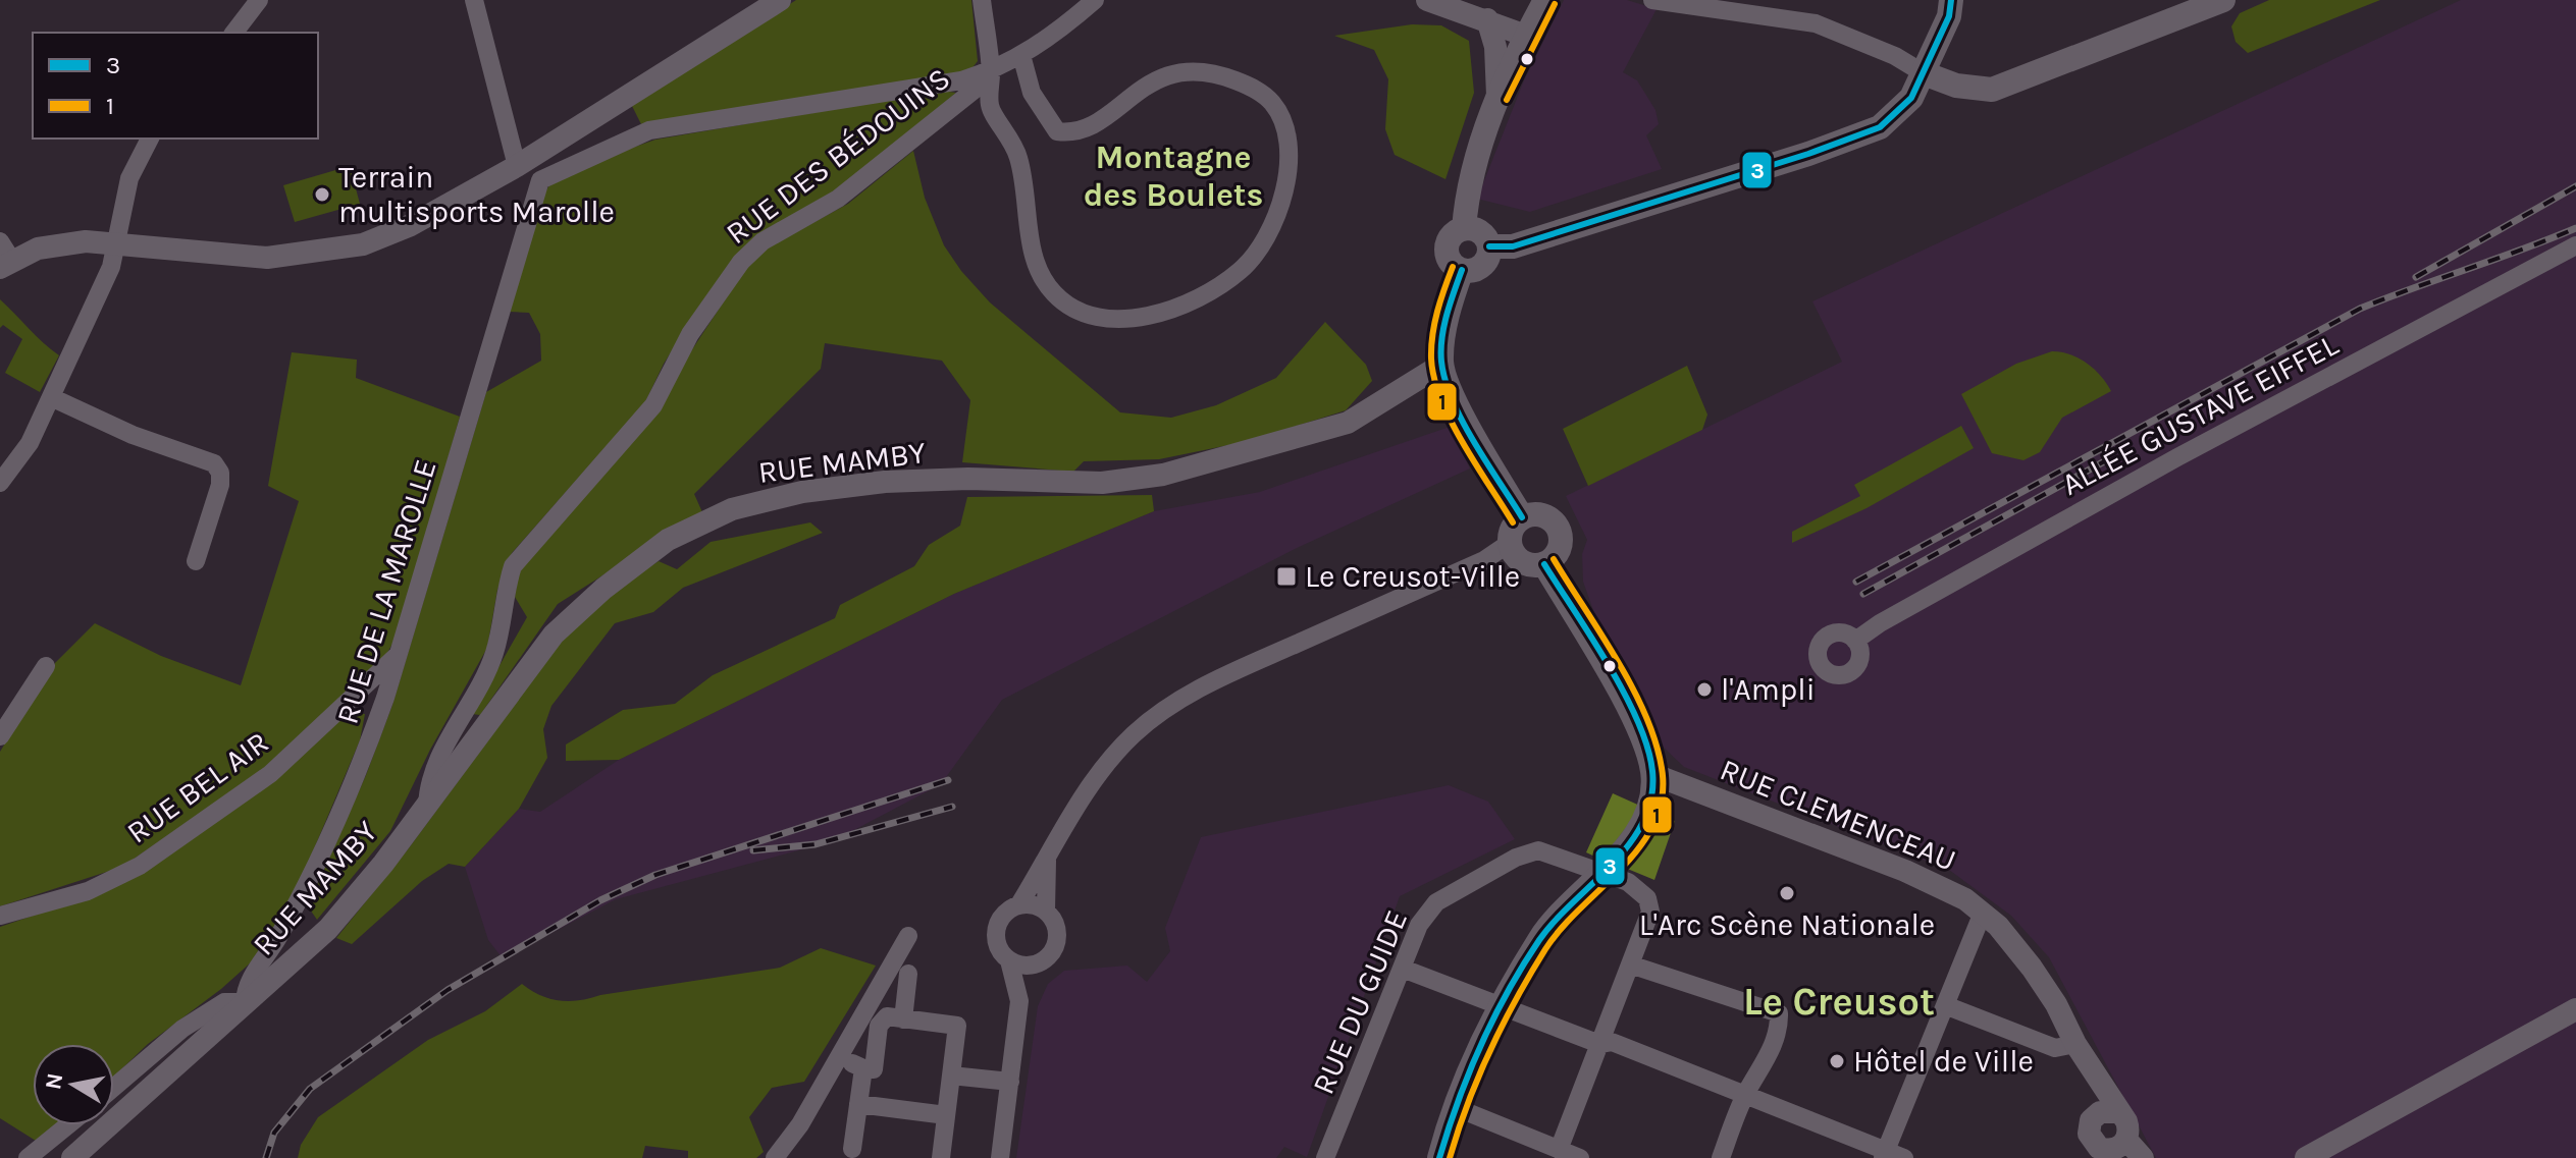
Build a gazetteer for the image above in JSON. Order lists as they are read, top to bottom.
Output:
{
  "streets": {
    "street": [
      "RUE DES BÉDOUINS",
      "ALLÉE GUSTAVE EIFFEL",
      "RUE MAMBY",
      "RUE DE LA MAROLLE",
      "RUE BEL AIR",
      "RUE CLEMENCEAU",
      "RUE DU GUIDE"
    ]
  },
  "crossings": [
    ["RUE DES BÉDOUINS", "RUE MAMBY"],
    ["RUE DES BÉDOUINS", "RUE DE LA MAROLLE"],
    ["RUE MAMBY", "RUE DE LA MAROLLE"],
    ["RUE DE LA MAROLLE", "RUE BEL AIR"]
  ],
  "districts": ["Montagne des Boulets", "Le Creusot"],
  "places": {
    "other": [
      "Terrain multisports Marolle",
      "l'Ampli",
      "L'Arc Scène Nationale",
      "Hôtel de Ville"
    ],
    "transit": ["Le Creusot-Ville"]
  },
  "lines": ["transit line 3", "transit line 1"],
  "legend": ["3", "1"],
  "north": "left"
}
